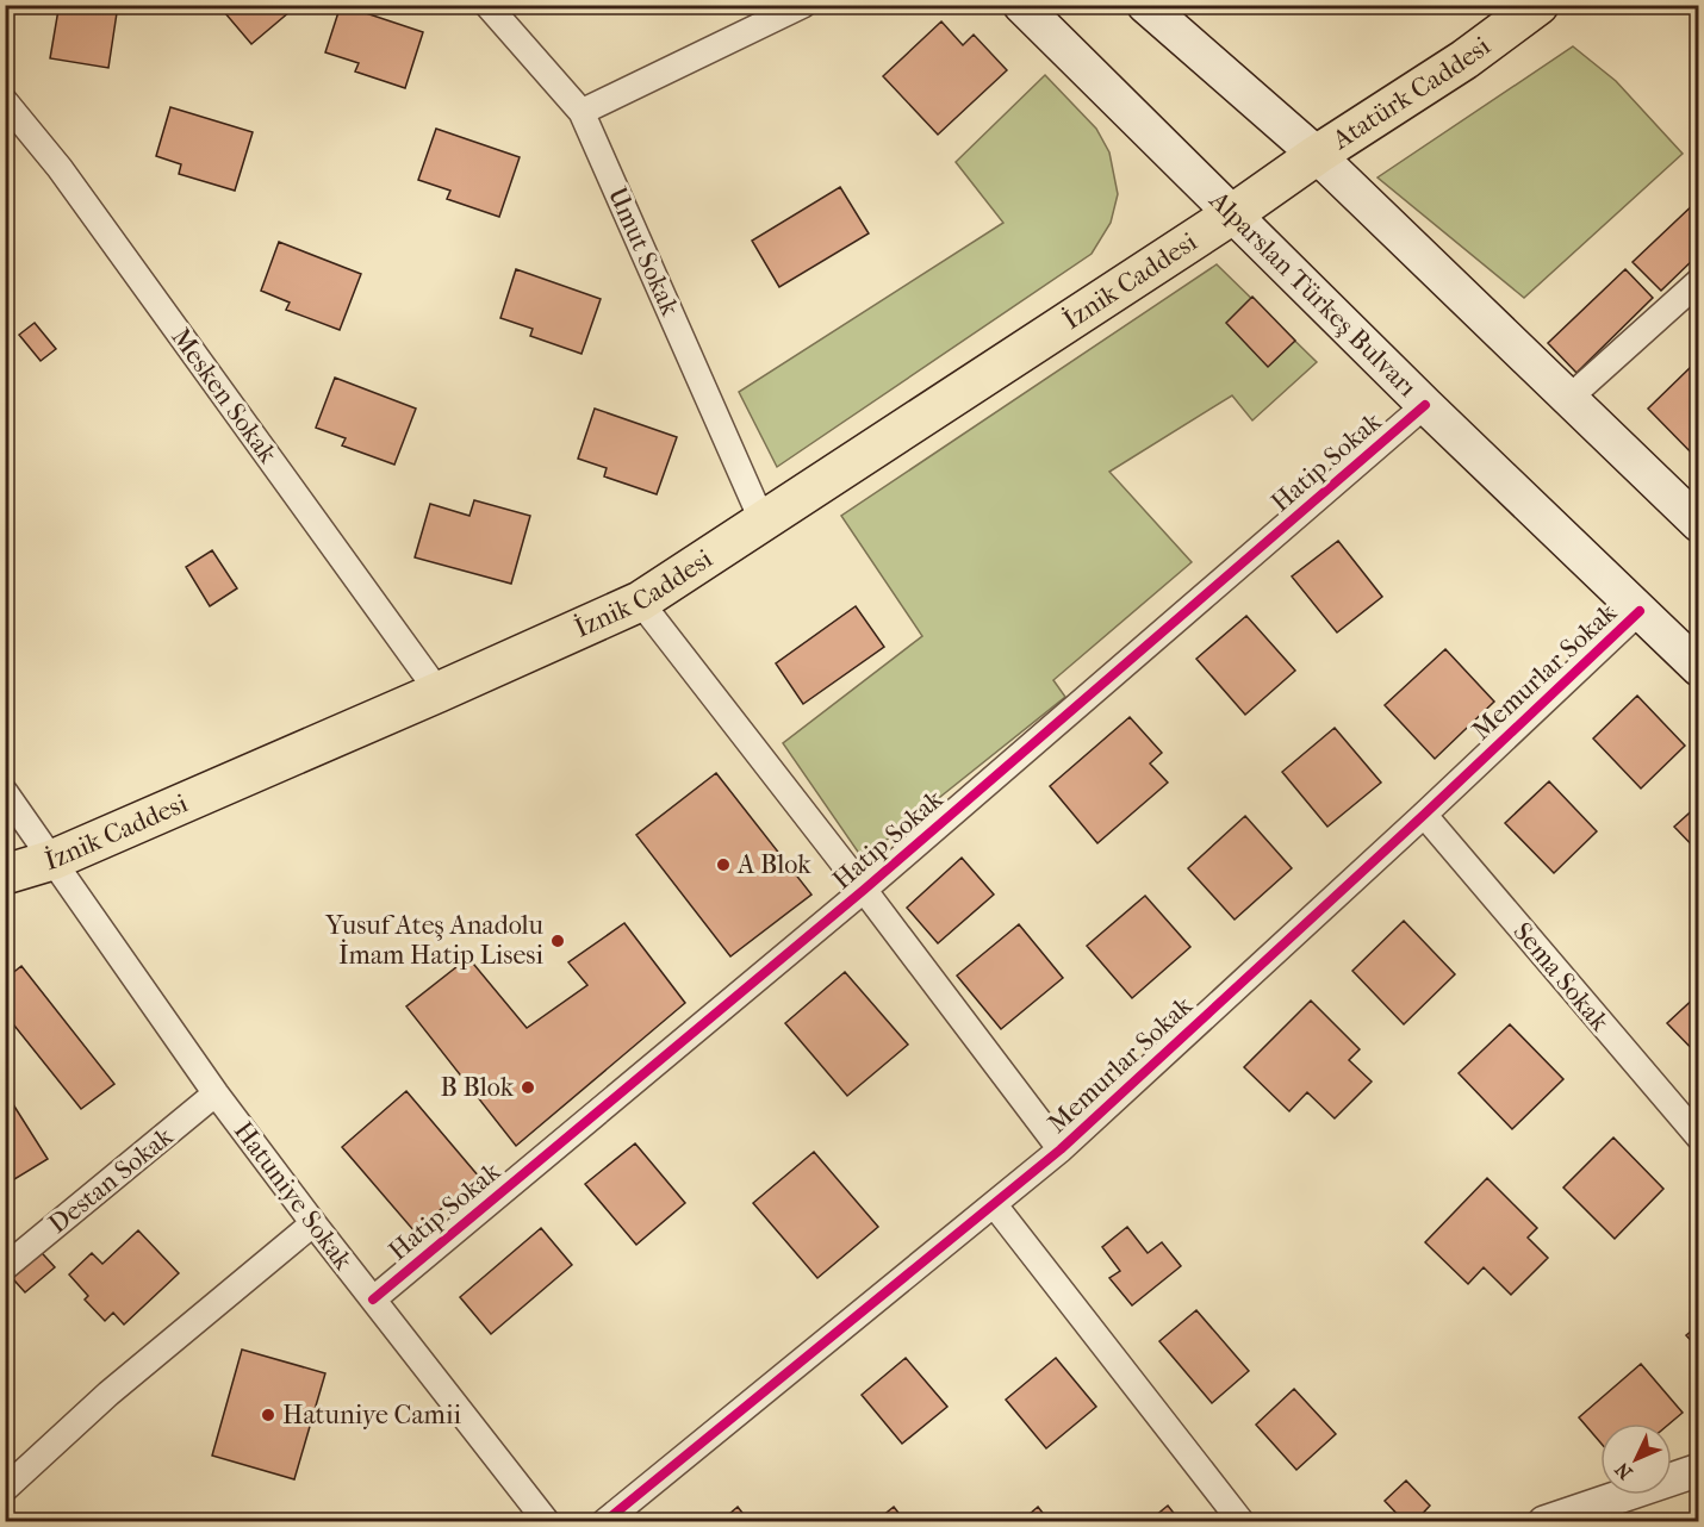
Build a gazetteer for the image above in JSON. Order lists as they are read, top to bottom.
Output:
{
  "streets": {
    "main road": ["Atatürk Caddesi", "İznik Caddesi", "Alparslan Türkeş Bulvarı"],
    "street": [
      "Umut Sokak",
      "Mesken Sokak",
      "Hatip Sokak",
      "Memurlar Sokak",
      "Sema Sokak",
      "Destan Sokak",
      "Hatuniye Sokak"
    ]
  },
  "crossings": [
    ["Atatürk Caddesi", "İznik Caddesi"],
    ["Atatürk Caddesi", "Alparslan Türkeş Bulvarı"],
    ["Umut Sokak", "İznik Caddesi"],
    ["İznik Caddesi", "Alparslan Türkeş Bulvarı"],
    ["İznik Caddesi", "Mesken Sokak"],
    ["İznik Caddesi", "Hatuniye Sokak"],
    ["Alparslan Türkeş Bulvarı", "Hatip Sokak"],
    ["Alparslan Türkeş Bulvarı", "Memurlar Sokak"],
    ["Hatip Sokak", "Hatuniye Sokak"],
    ["Memurlar Sokak", "Sema Sokak"],
    ["Destan Sokak", "Hatuniye Sokak"]
  ],
  "places": [
    "A Blok",
    "Yusuf Ateş Anadolu İmam Hatip Lisesi",
    "B Blok",
    "Hatuniye Camii"
  ],
  "north": "bottom left"
}
